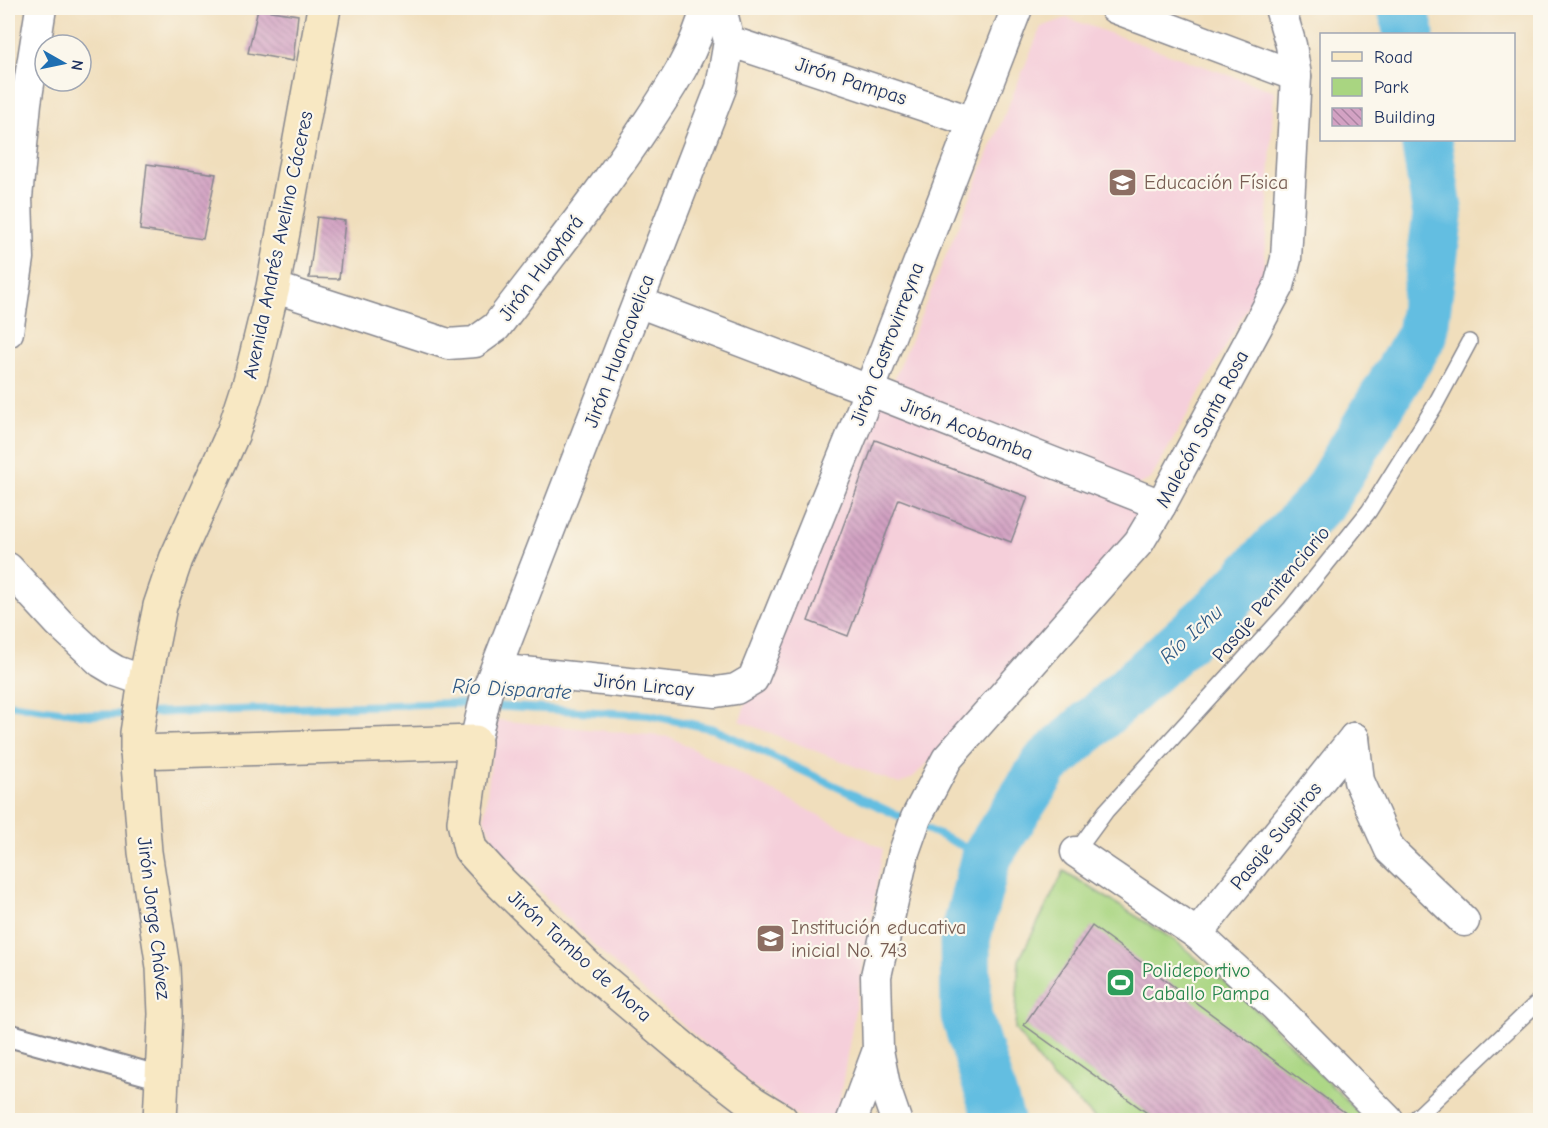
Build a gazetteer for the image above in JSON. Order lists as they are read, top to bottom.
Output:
{
  "streets": {
    "main road": ["Avenida Andrés Avelino Cáceres", "Jirón Jorge Chávez", "Jirón Tambo de Mora"],
    "street": [
      "Jirón Pampas",
      "Jirón Huaytará",
      "Jirón Castrovirreyna",
      "Jirón Huancavelica",
      "Jirón Acobamba",
      "Malecón Santa Rosa",
      "Jirón Lircay",
      "Pasaje Suspiros"
    ],
    "lane": ["Pasaje Penitenciario"]
  },
  "crossings": [
    ["Jirón Pampas", "Jirón Castrovirreyna"],
    ["Jirón Pampas", "Jirón Huancavelica"],
    ["Avenida Andrés Avelino Cáceres", "Jirón Huaytará"],
    ["Avenida Andrés Avelino Cáceres", "Jirón Jorge Chávez"],
    ["Jirón Castrovirreyna", "Jirón Acobamba"],
    ["Jirón Castrovirreyna", "Jirón Lircay"],
    ["Jirón Huancavelica", "Jirón Acobamba"],
    ["Jirón Huancavelica", "Jirón Lircay"],
    ["Jirón Huancavelica", "Jirón Tambo de Mora"],
    ["Jirón Acobamba", "Malecón Santa Rosa"],
    ["Jirón Lircay", "Jirón Tambo de Mora"]
  ],
  "water": ["Río Ichu", "Río Disparate"],
  "places": {
    "school or university": ["Educación Física", "Institución educativa inicial No. 743"],
    "sports": ["Polideportivo Caballo Pampa"]
  },
  "legend": ["Road", "Park", "Building"],
  "north": "right"
}
